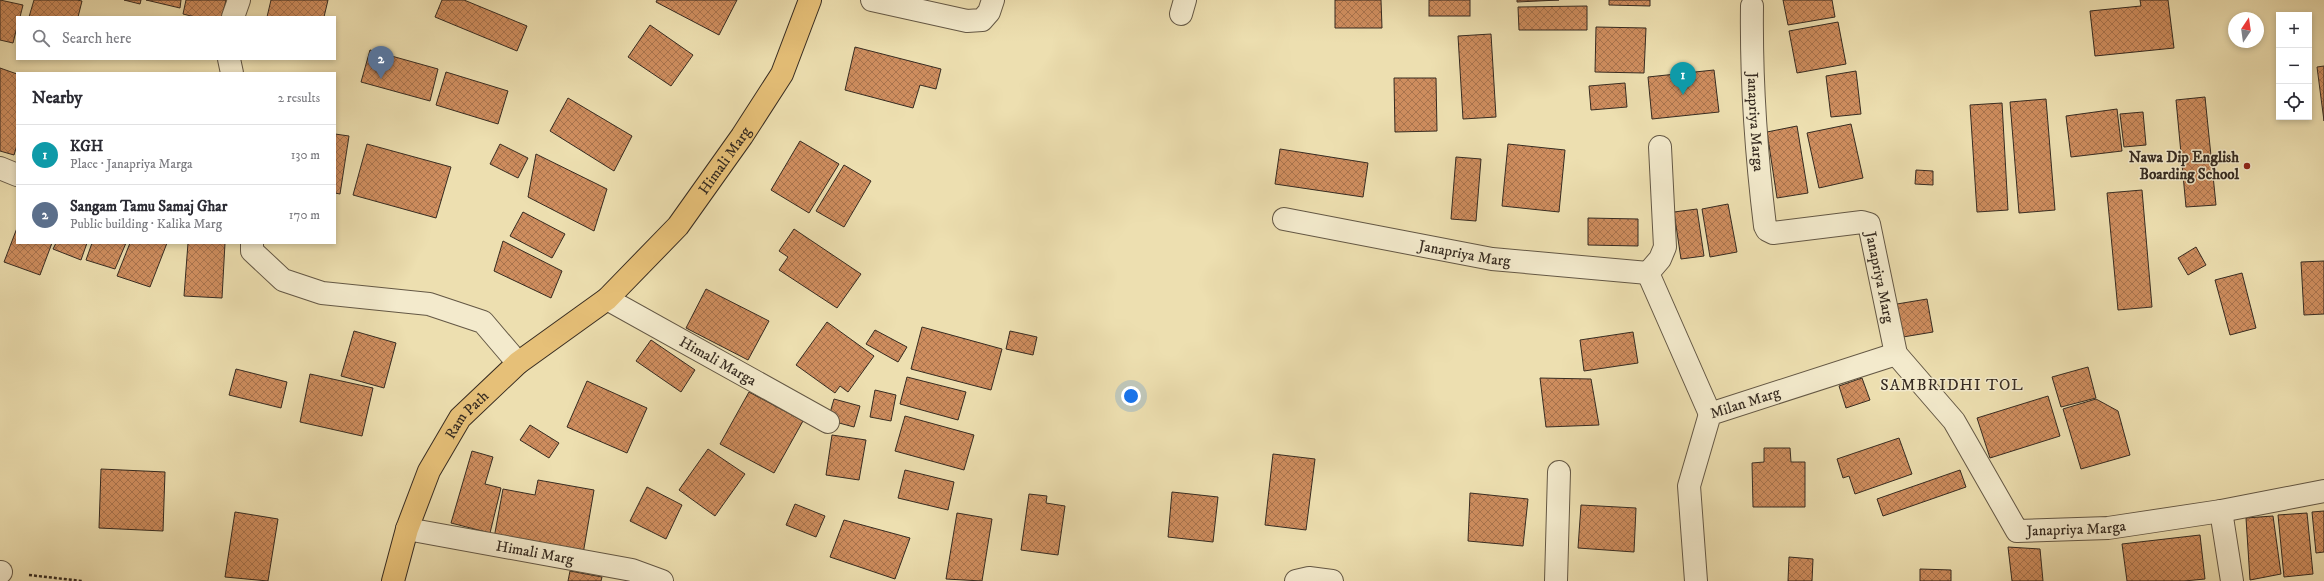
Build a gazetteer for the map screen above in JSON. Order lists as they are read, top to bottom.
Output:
{
  "streets": {
    "main road": ["Himali Marg", "Ram Path"],
    "street": [
      "Janapriya Marga",
      "Janapriya Marg",
      "Himali Marga",
      "Milan Marg"
    ]
  },
  "crossings": [
    ["Janapriya Marga", "Janapriya Marg"],
    ["Janapriya Marga", "Milan Marg"],
    ["Himali Marg", "Himali Marga"],
    ["Himali Marg", "Ram Path"],
    ["Janapriya Marg", "Milan Marg"],
    ["Himali Marga", "Ram Path"]
  ],
  "districts": ["SAMBRIDHI TOL"],
  "places": ["Nawa Dip English Boarding School"],
  "north": "top",
  "page": {
    "map_buttons": ["+", "−"],
    "search": "Search here",
    "pins": ["2", "1"],
    "heading": ["Nearby", "2 results"],
    "list": [
      {
        "mark": "1",
        "name": "KGH",
        "note": "Place · Janapriya Marga",
        "value": "130 m"
      },
      {
        "mark": "2",
        "name": "Sangam Tamu Samaj Ghar",
        "note": "Public building · Kalika Marg",
        "value": "170 m"
      }
    ]
  }
}
